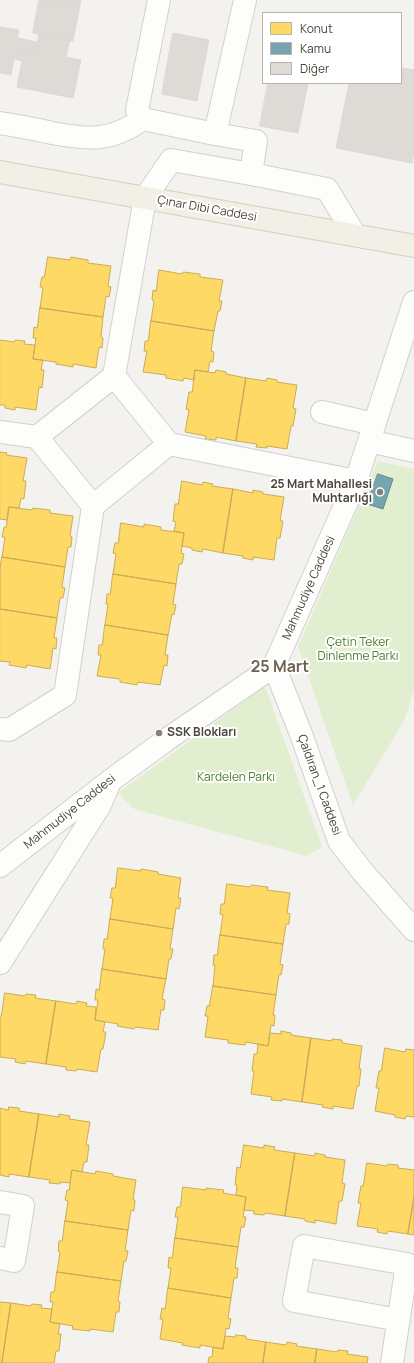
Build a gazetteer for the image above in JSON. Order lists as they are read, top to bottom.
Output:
{
  "streets": {
    "main road": ["Çınar Dibi Caddesi"],
    "street": ["Mahmudiye Caddesi", "Çaldıran_1 Caddesi"]
  },
  "crossings": [
    ["Mahmudiye Caddesi", "Çaldıran_1 Caddesi"]
  ],
  "districts": ["25 Mart"],
  "parks": ["Çetin Teker Dinlenme Parkı", "Kardelen Parkı"],
  "places": ["25 Mart Mahallesi Muhtarlığı", "SSK Blokları"],
  "legend": ["Konut", "Kamu", "Diğer"]
}
